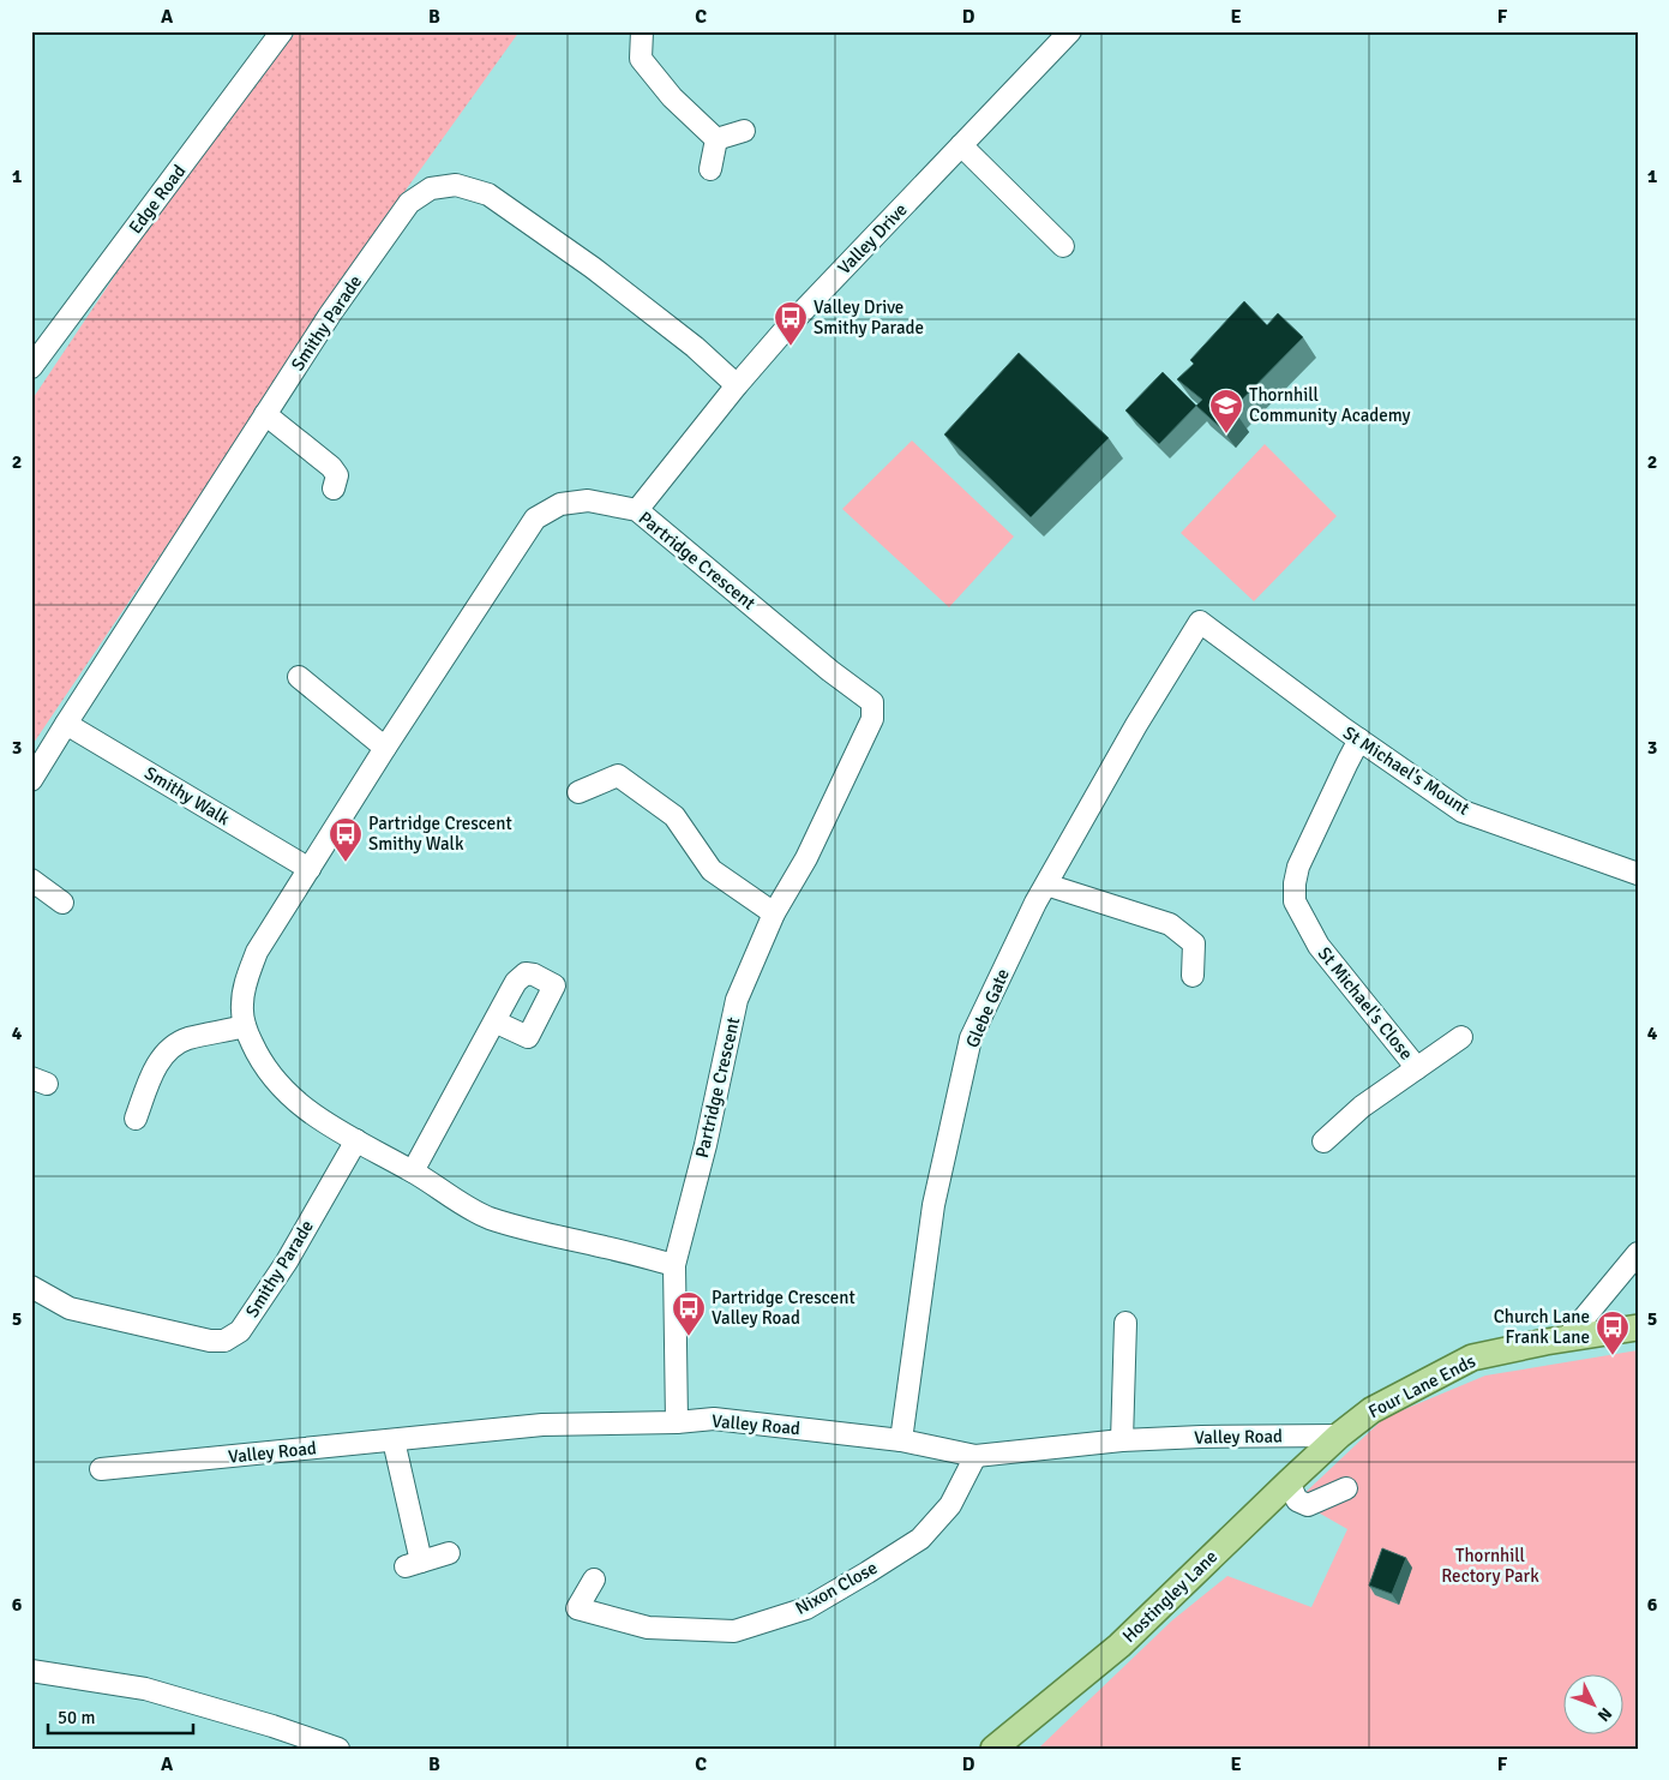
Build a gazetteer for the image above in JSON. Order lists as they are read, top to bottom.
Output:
{
  "streets": {
    "main road": ["Four Lane Ends", "Hostingley Lane"],
    "street": [
      "Edge Road",
      "Valley Drive",
      "Smithy Parade",
      "Partridge Crescent",
      "St Michael's Mount",
      "Smithy Walk",
      "St Michael's Close",
      "Glebe Gate",
      "Valley Road",
      "Nixon Close"
    ]
  },
  "crossings": [
    ["Valley Drive", "Smithy Parade"],
    ["Valley Drive", "Partridge Crescent"],
    ["Smithy Parade", "Partridge Crescent"],
    ["Smithy Parade", "Smithy Walk"],
    ["Partridge Crescent", "Smithy Walk"],
    ["Partridge Crescent", "Valley Road"],
    ["St Michael's Mount", "St Michael's Close"],
    ["St Michael's Mount", "Glebe Gate"],
    ["Glebe Gate", "Valley Road"],
    ["Four Lane Ends", "Valley Road"],
    ["Four Lane Ends", "Hostingley Lane"],
    ["Valley Road", "Nixon Close"],
    ["Valley Road", "Hostingley Lane"]
  ],
  "parks": ["Thornhill Rectory Park"],
  "places": {
    "bus stop": [
      "Valley Drive Smithy Parade",
      "Partridge Crescent Smithy Walk",
      "Partridge Crescent Valley Road",
      "Church Lane Frank Lane"
    ],
    "school or university": ["Thornhill Community Academy"]
  },
  "scale_bar": "50 m",
  "north": "bottom right",
  "grid": {
    "columns": [
      "A",
      "B",
      "C",
      "D",
      "E",
      "F"
    ],
    "rows": [
      "1",
      "2",
      "3",
      "4",
      "5",
      "6"
    ]
  }
}
